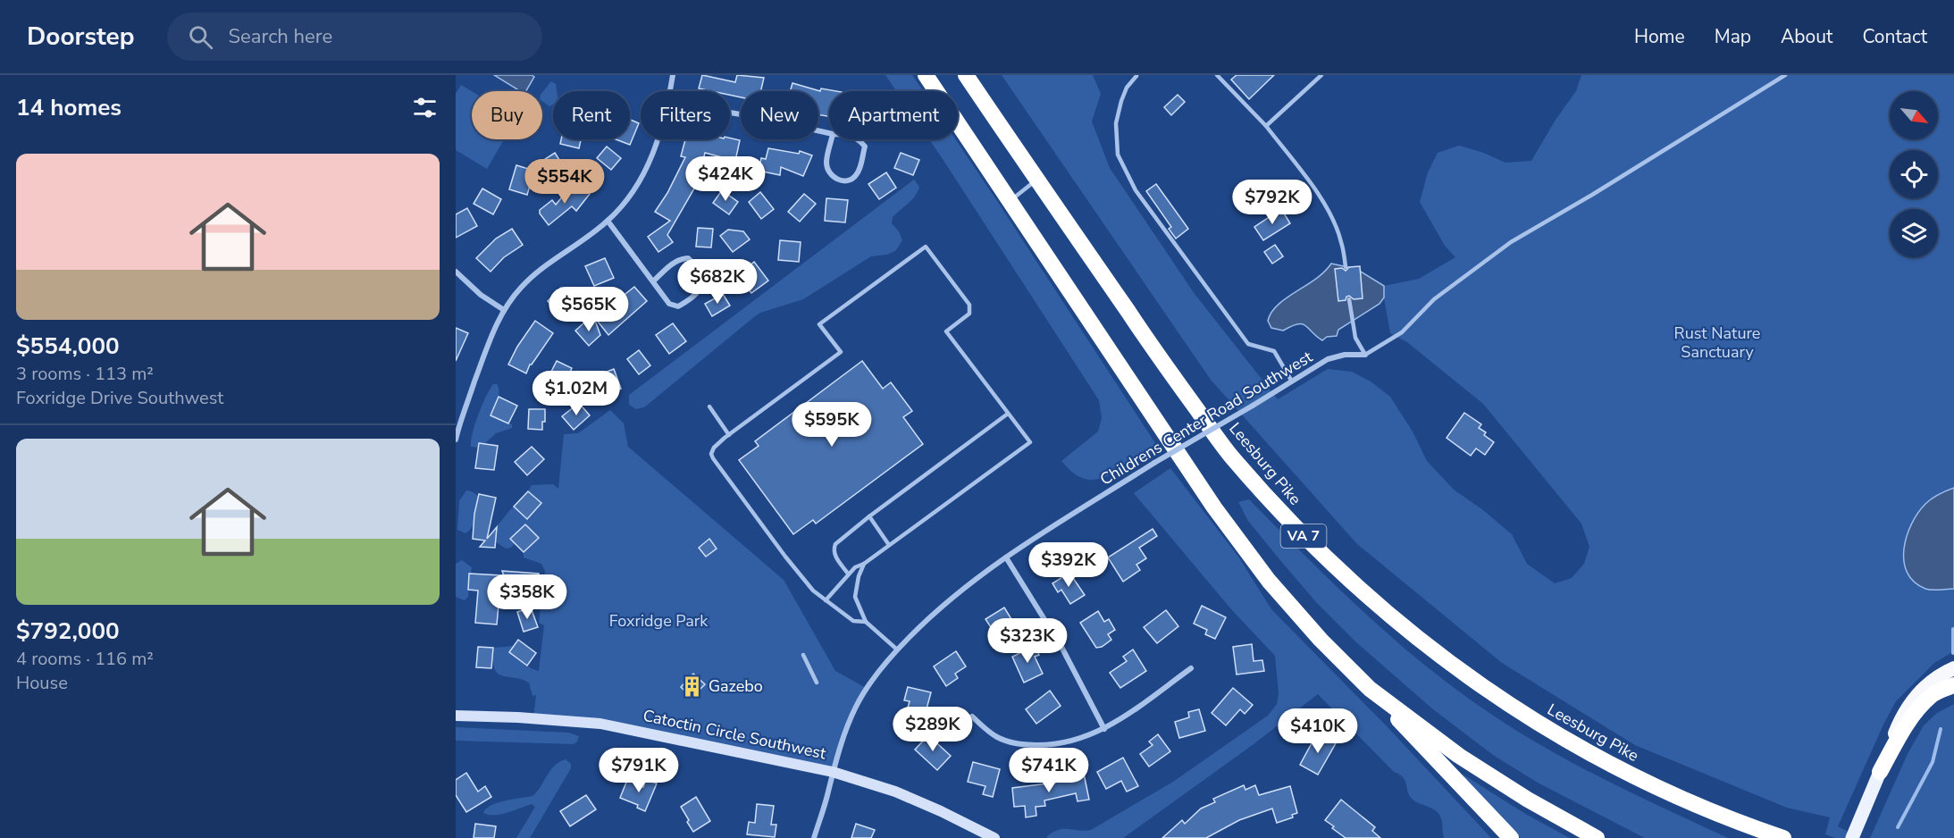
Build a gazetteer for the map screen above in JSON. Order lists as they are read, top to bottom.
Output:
{
  "streets": {
    "highway": ["Leesburg Pike", "VA 7"],
    "main road": ["Catoctin Circle Southwest"],
    "street": ["Childrens Center Road Southwest"]
  },
  "crossings": [
    ["Childrens Center Road Southwest", "Catoctin Circle Southwest"]
  ],
  "parks": ["Rust Nature Sanctuary", "Foxridge Park"],
  "places": {
    "building": ["Gazebo"]
  },
  "north": "bottom right",
  "page": {
    "header": "Doorstep",
    "search": "Search here",
    "nav": [
      "Home",
      "Map",
      "About",
      "Contact"
    ],
    "heading": "14 homes",
    "chip": [
      "Buy",
      "Rent",
      "Filters",
      "New",
      "Apartment"
    ],
    "list": [
      {
        "name": "$554,000",
        "note": "3 rooms · 113 m² · Foxridge Drive Southwest"
      },
      {
        "name": "$792,000",
        "note": "4 rooms · 116 m² · House"
      }
    ],
    "price": [
      "$424K",
      "$554K",
      "$792K",
      "$682K",
      "$565K",
      "$1.02M",
      "$595K",
      "$392K",
      "$358K",
      "$323K",
      "$289K",
      "$410K",
      "$791K",
      "$741K"
    ]
  }
}
